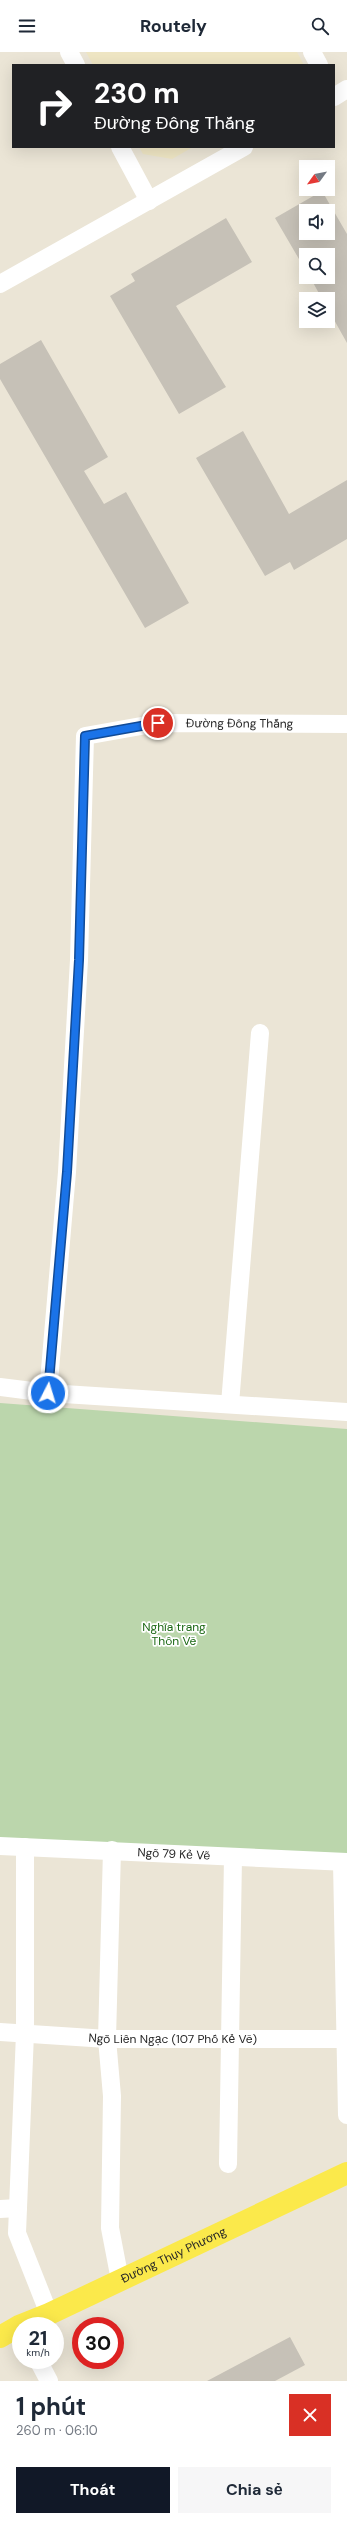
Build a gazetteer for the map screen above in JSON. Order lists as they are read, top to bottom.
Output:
{
  "streets": {
    "main road": ["Đường Thụy Phương"],
    "street": ["Đường Đông Thắng", "Ngõ 79 Kẻ Vẽ", "Ngõ Liên Ngạc (107 Phố Kẻ Vẽ)"]
  },
  "parks": ["Nghĩa trang Thôn Vẽ"],
  "north": "bottom left",
  "page": {
    "header": "Routely",
    "turn": ["230 m", "Đường Đông Thắng"],
    "speed": "21 km/h",
    "limit": "30",
    "heading": ["1 phút", "260 m · 06:10"],
    "buttons": ["Thoát", "Chia sẻ"]
  }
}
